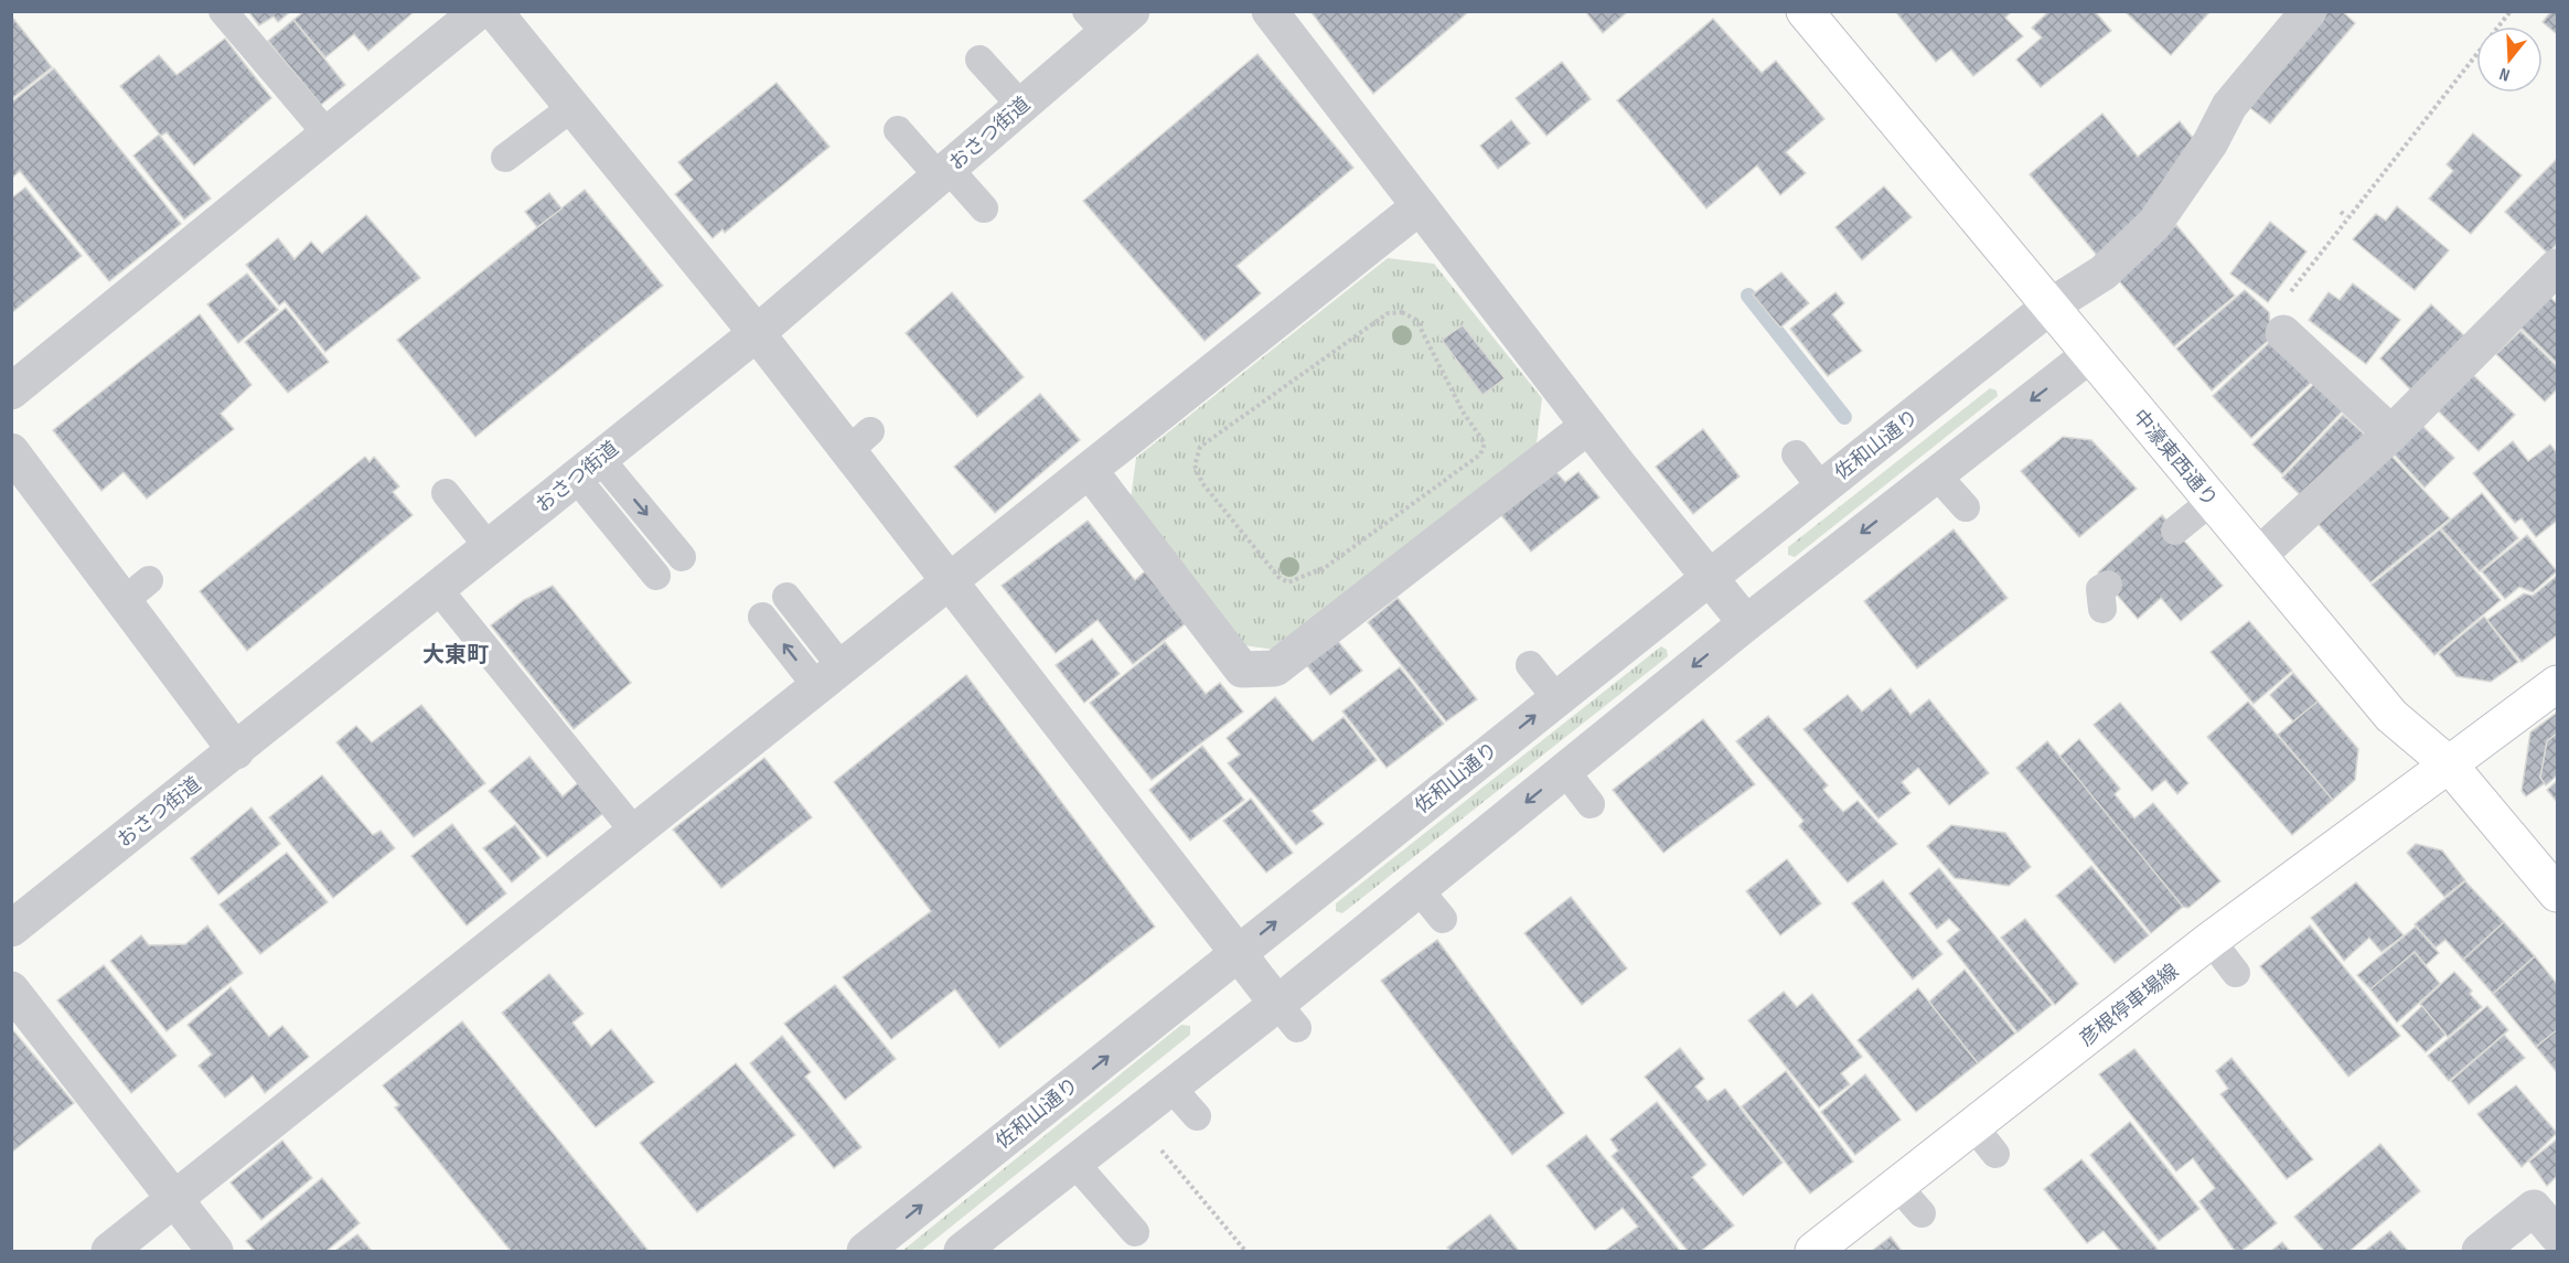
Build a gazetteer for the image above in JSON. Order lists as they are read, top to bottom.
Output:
{
  "streets": {
    "main road": ["中濠東西通り", "彦根停車場線"],
    "street": ["おさつ街道", "佐和山通り"]
  },
  "crossings": [
    ["佐和山通り", "中濠東西通り"],
    ["中濠東西通り", "彦根停車場線"]
  ],
  "districts": ["大東町"],
  "north": "bottom"
}
